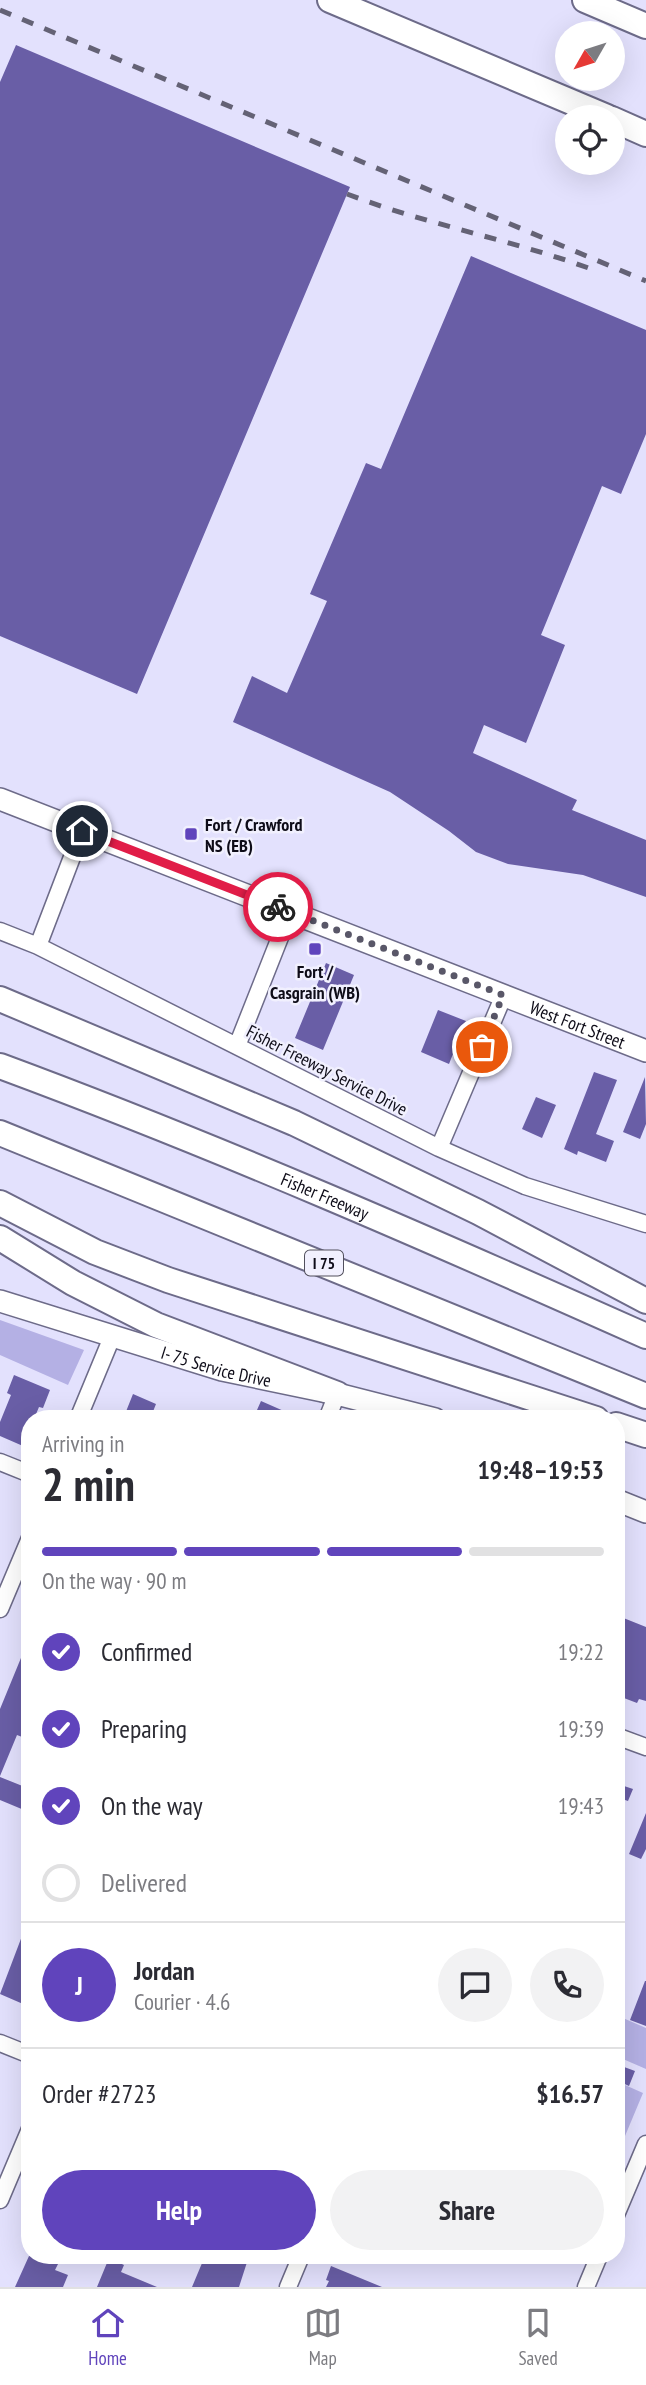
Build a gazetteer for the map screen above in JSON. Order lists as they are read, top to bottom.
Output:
{
  "streets": {
    "highway": ["Fisher Freeway", "I 75"],
    "main road": ["West Fort Street", "I- 75 Service Drive"],
    "street": ["Fisher Freeway Service Drive"]
  },
  "places": {
    "transit": ["Fort / Crawford NS (EB)", "Fort / Casgrain (WB)"]
  },
  "north": "bottom left",
  "page": {
    "heading": ["2 min", "Arriving in", "19:48–19:53"],
    "panel": [
      "Jordan",
      "Courier · 4.6",
      "Order #2723",
      "$16.57"
    ],
    "bar": "On the way · 90 m",
    "list": [
      ["Confirmed", "19:22"],
      ["Preparing", "19:39"],
      ["On the way", "19:43"],
      "Delivered"
    ],
    "round": "J",
    "buttons": ["Help", "Share"],
    "tabs": ["Home", "Map", "Saved"]
  }
}
